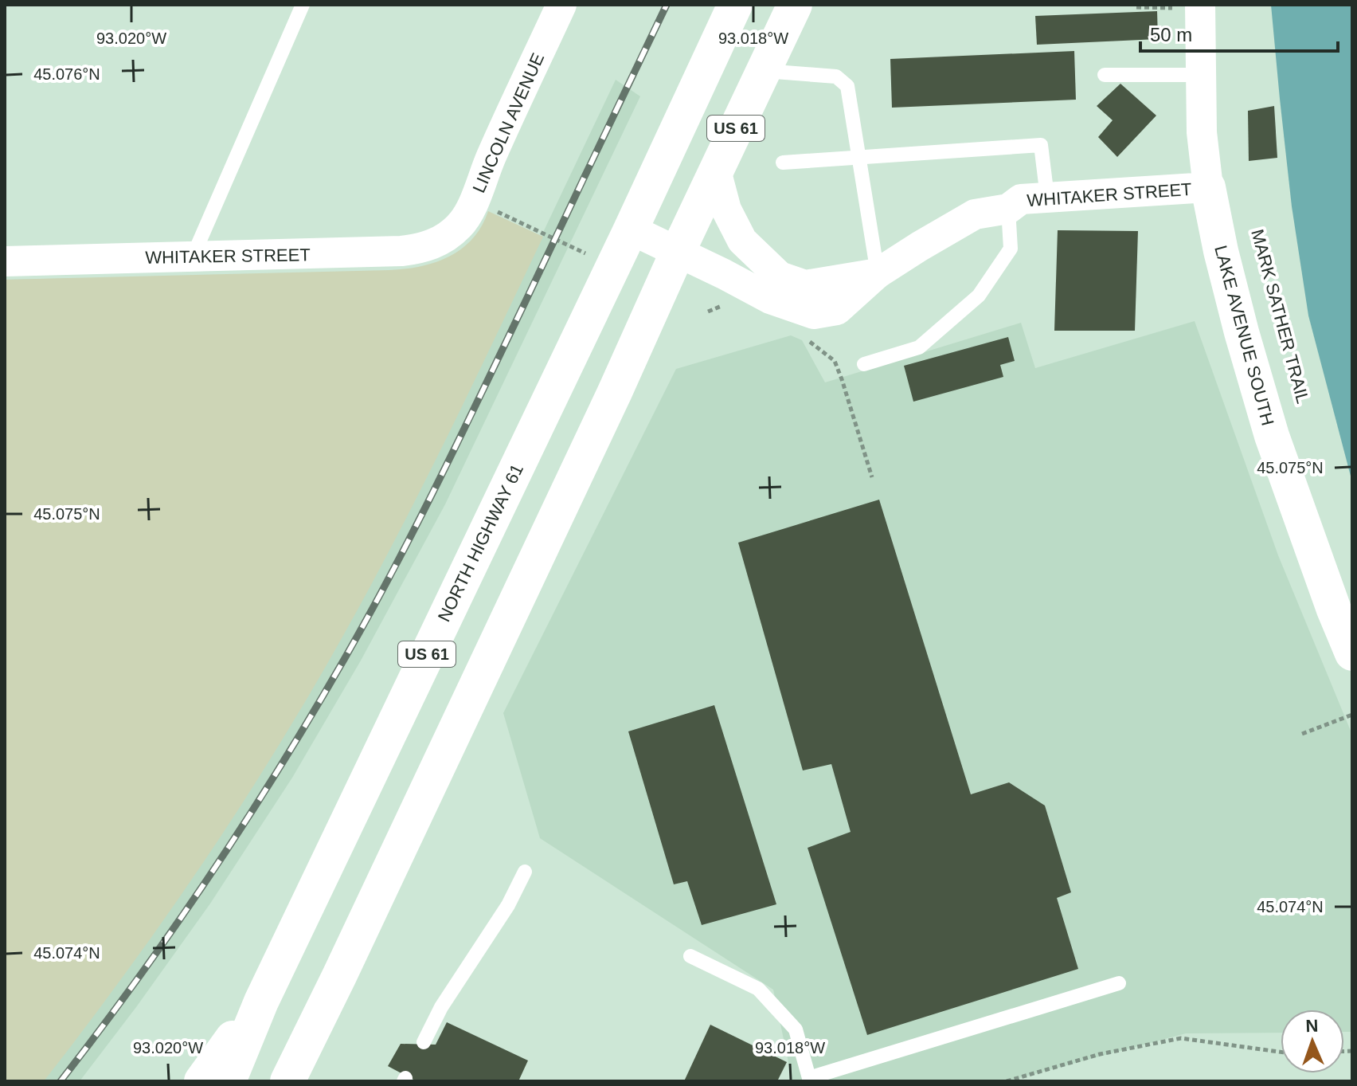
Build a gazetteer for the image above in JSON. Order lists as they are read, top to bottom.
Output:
{
  "streets": {
    "main road": ["US 61", "LAKE AVENUE SOUTH", "NORTH HIGHWAY 61"],
    "street": ["LINCOLN AVENUE", "WHITAKER STREET"]
  },
  "crossings": [
    ["LINCOLN AVENUE", "WHITAKER STREET"],
    ["US 61", "WHITAKER STREET"],
    ["WHITAKER STREET", "LAKE AVENUE SOUTH"],
    ["WHITAKER STREET", "NORTH HIGHWAY 61"]
  ],
  "scale_bar": "50 m",
  "north": "top",
  "coordinates": [
    "93.020°W",
    "93.018°W",
    "45.076°N",
    "45.075°N",
    "45.074°N"
  ]
}
